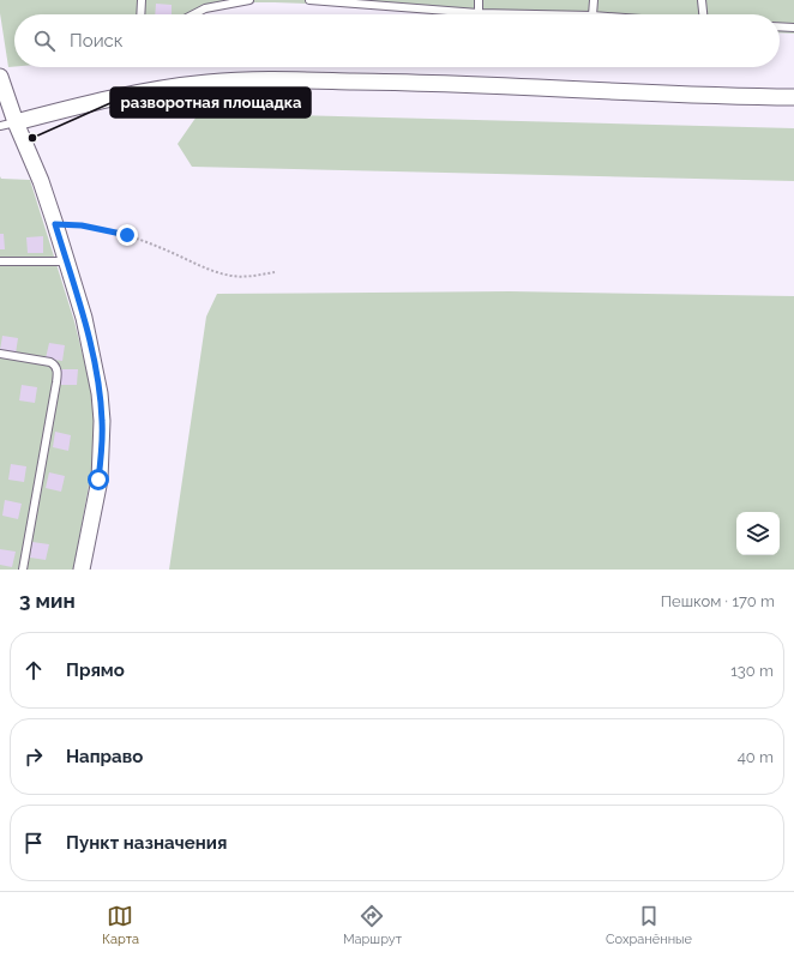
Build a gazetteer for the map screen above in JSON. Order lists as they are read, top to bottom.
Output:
{
  "places": ["разворотная площадка"],
  "page": {
    "search": "Поиск",
    "heading": ["3 мин", "Пешком · 170 m"],
    "list": [
      ["Прямо", "130 m"],
      ["Направо", "40 m"],
      "Пункт назначения"
    ],
    "nav": ["Карта", "Маршрут", "Сохранённые"]
  }
}
